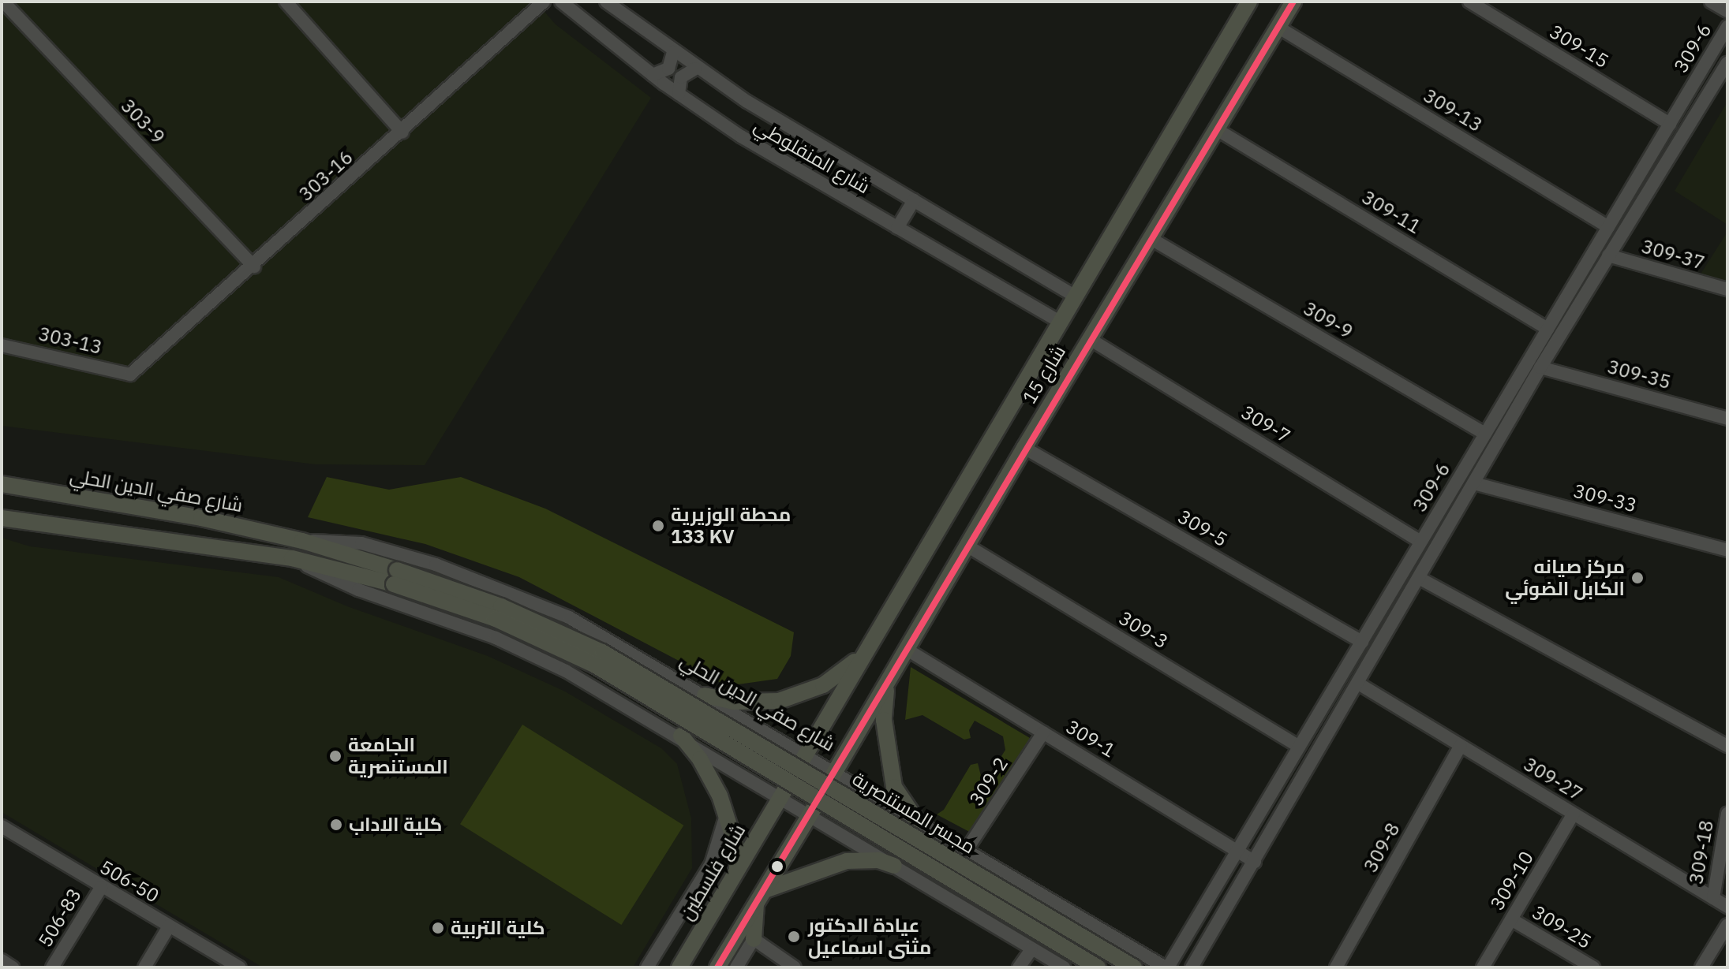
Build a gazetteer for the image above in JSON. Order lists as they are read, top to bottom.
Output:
{
  "streets": {
    "main road": [
      "شارع 15",
      "شارع صفي الدين الحلي",
      "مجسر المستنصرية",
      "شارع فلسطين"
    ],
    "street": [
      "309-15",
      "309-6",
      "309-13",
      "303-9",
      "شارع المنفلوطي",
      "303-16",
      "309-11",
      "309-37",
      "309-9",
      "303-13",
      "309-35",
      "309-7",
      "309-33",
      "309-5",
      "309-3",
      "309-1",
      "309-27",
      "309-2",
      "309-8",
      "309-18",
      "309-10",
      "506-50",
      "506-83",
      "309-25"
    ]
  },
  "crossings": [
    ["309-15", "309-6"],
    ["309-6", "309-13"],
    ["309-6", "309-11"],
    ["309-6", "309-37"],
    ["309-6", "309-9"],
    ["309-6", "309-35"],
    ["309-6", "309-7"],
    ["309-6", "شارع صفي الدين الحلي"],
    ["309-6", "309-33"],
    ["309-6", "309-5"],
    ["309-6", "309-3"],
    ["309-6", "309-1"],
    ["309-6", "309-27"],
    ["309-13", "شارع 15"],
    ["303-9", "303-16"],
    ["شارع المنفلوطي", "شارع 15"],
    ["303-16", "303-13"],
    ["309-11", "شارع 15"],
    ["309-9", "شارع 15"],
    ["شارع 15", "309-7"],
    ["شارع 15", "شارع صفي الدين الحلي"],
    ["شارع 15", "309-5"],
    ["شارع 15", "309-3"],
    ["شارع 15", "309-1"],
    ["شارع صفي الدين الحلي", "309-2"],
    ["شارع صفي الدين الحلي", "مجسر المستنصرية"],
    ["309-1", "309-2"],
    ["309-27", "309-8"],
    ["309-27", "309-18"],
    ["309-27", "309-10"],
    ["309-10", "309-25"],
    ["506-50", "506-83"]
  ],
  "places": [
    "محطة الوزيرية 133 KV",
    "مركز صيانه الكابل الضوئي",
    "الجامعة المستنصرية",
    "كلية الاداب",
    "كلية التربية",
    "عيادة الدكتور مثنى اسماعيل"
  ]
}
